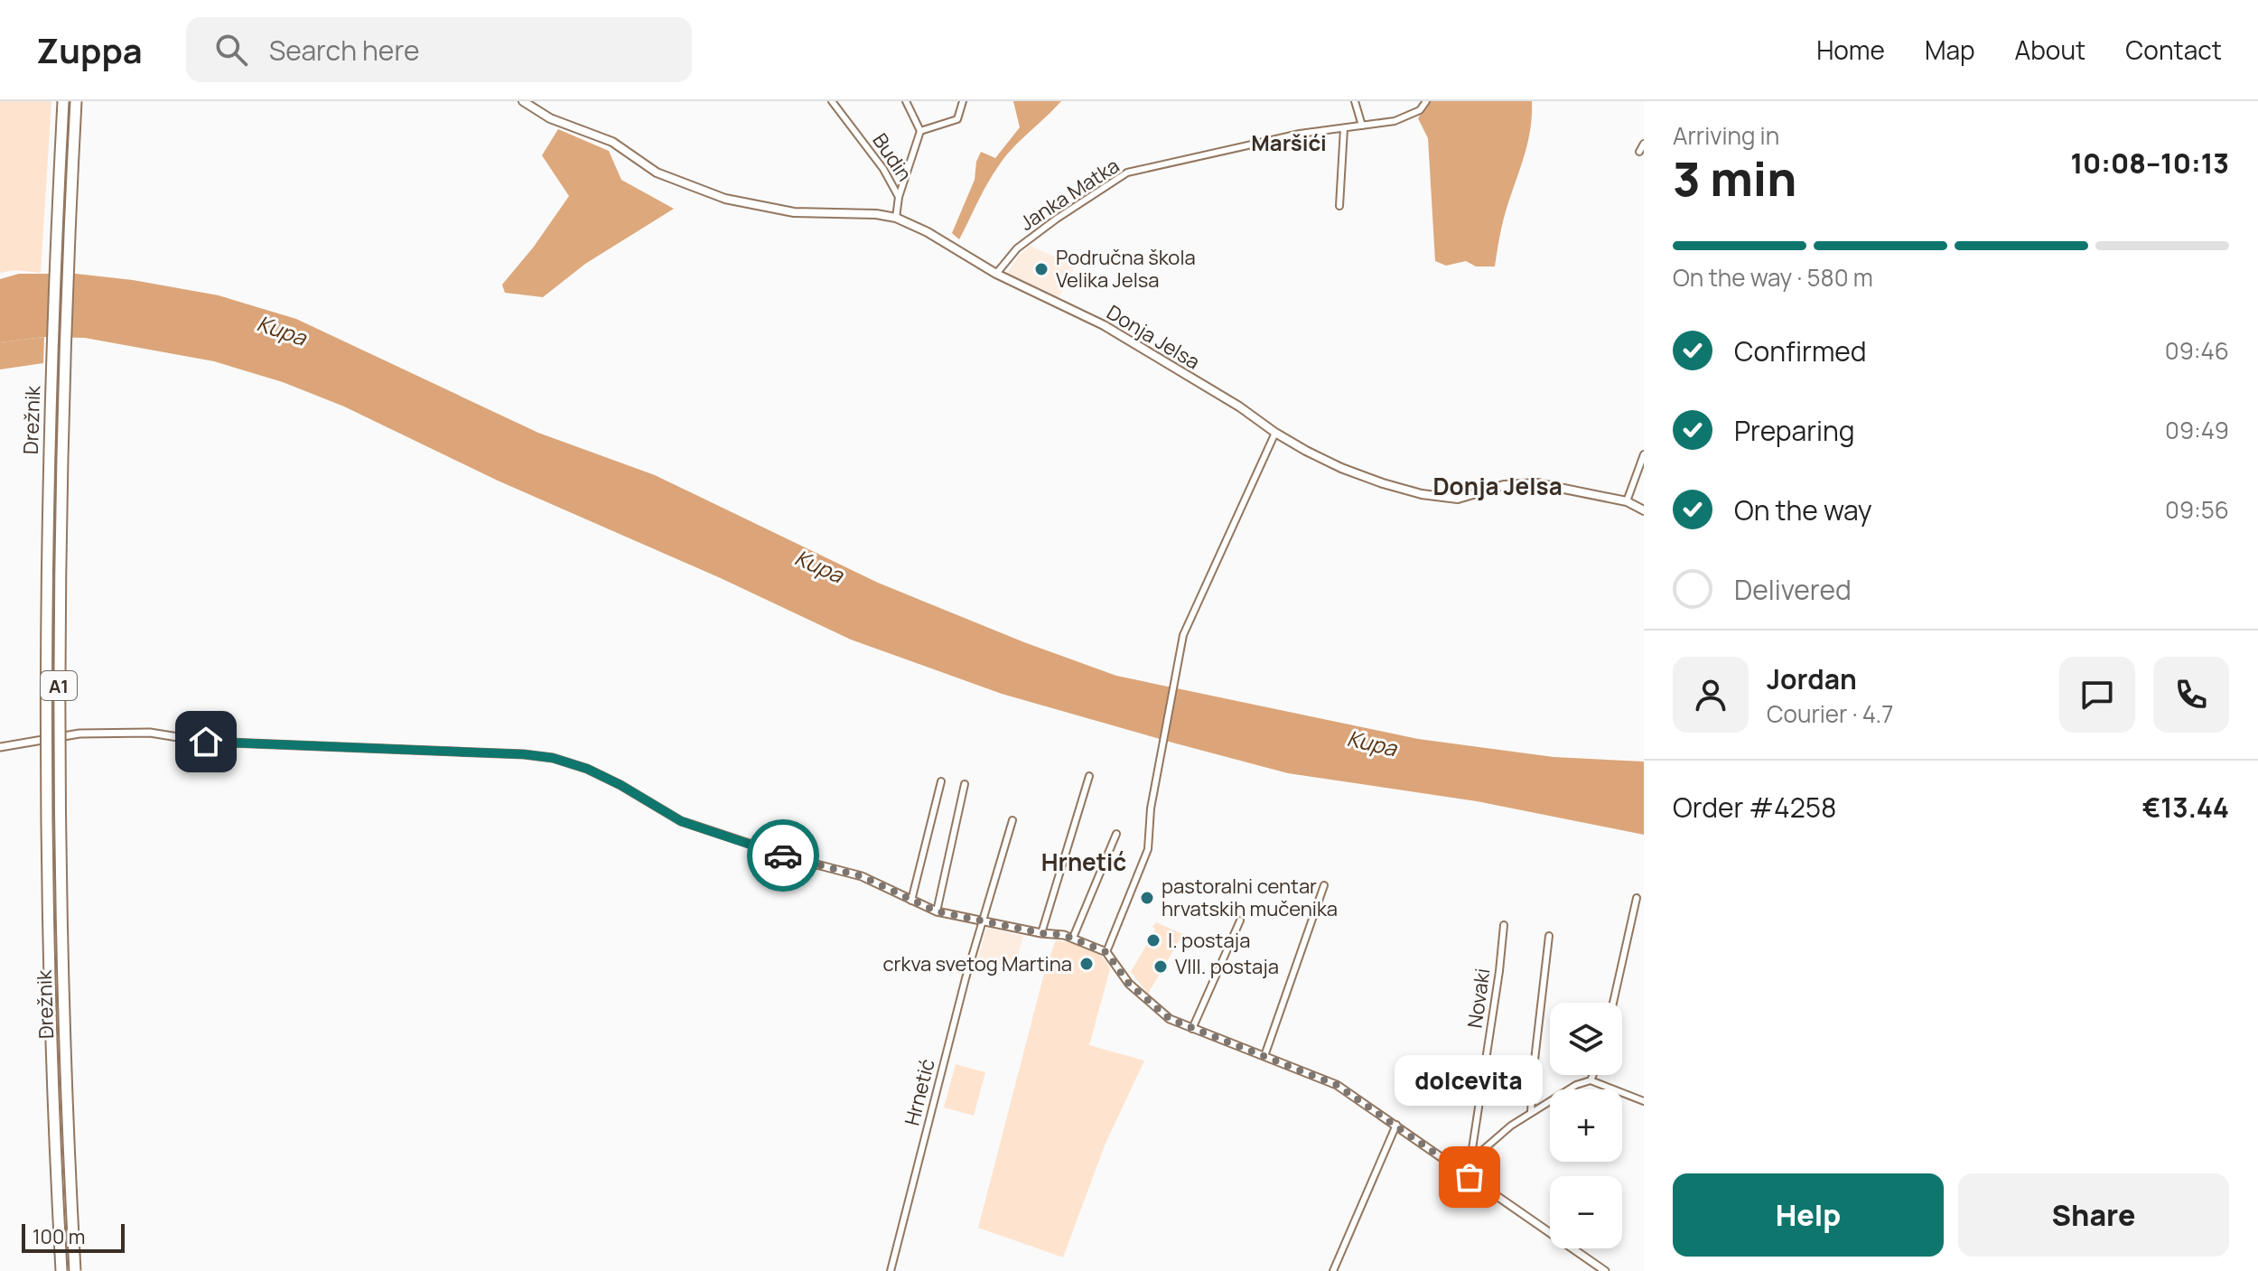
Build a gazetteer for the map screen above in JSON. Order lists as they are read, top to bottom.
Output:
{
  "streets": {
    "highway": ["Drežnik", "A1"],
    "main road": ["Donja Jelsa"],
    "street": [
      "Budin",
      "Janka Matka",
      "Novaki",
      "Hrnetić"
    ]
  },
  "crossings": [
    ["Janka Matka", "Donja Jelsa"]
  ],
  "districts": ["Maršići", "Donja Jelsa", "Hrnetić"],
  "water": ["Kupa"],
  "places": [
    "Područna škola Velika Jelsa",
    "pastoralni centar hrvatskih mučenika",
    "I. postaja",
    "crkva svetog Martina",
    "VIII. postaja",
    "dolcevita"
  ],
  "scale_bar": "100 m",
  "page": {
    "header": "Zuppa",
    "search": "Search here",
    "nav": [
      "Home",
      "Map",
      "About",
      "Contact"
    ],
    "heading": ["3 min", "Arriving in", "10:08–10:13"],
    "panel": [
      "Jordan",
      "Courier · 4.7",
      "Order #4258",
      "€13.44"
    ],
    "bar": "On the way · 580 m",
    "list": [
      ["Confirmed", "09:46"],
      ["Preparing", "09:49"],
      ["On the way", "09:56"],
      "Delivered"
    ],
    "map_buttons": ["+", "−"],
    "bubble": "dolcevita",
    "buttons": ["Help", "Share"],
    "scale": "100 m"
  }
}
